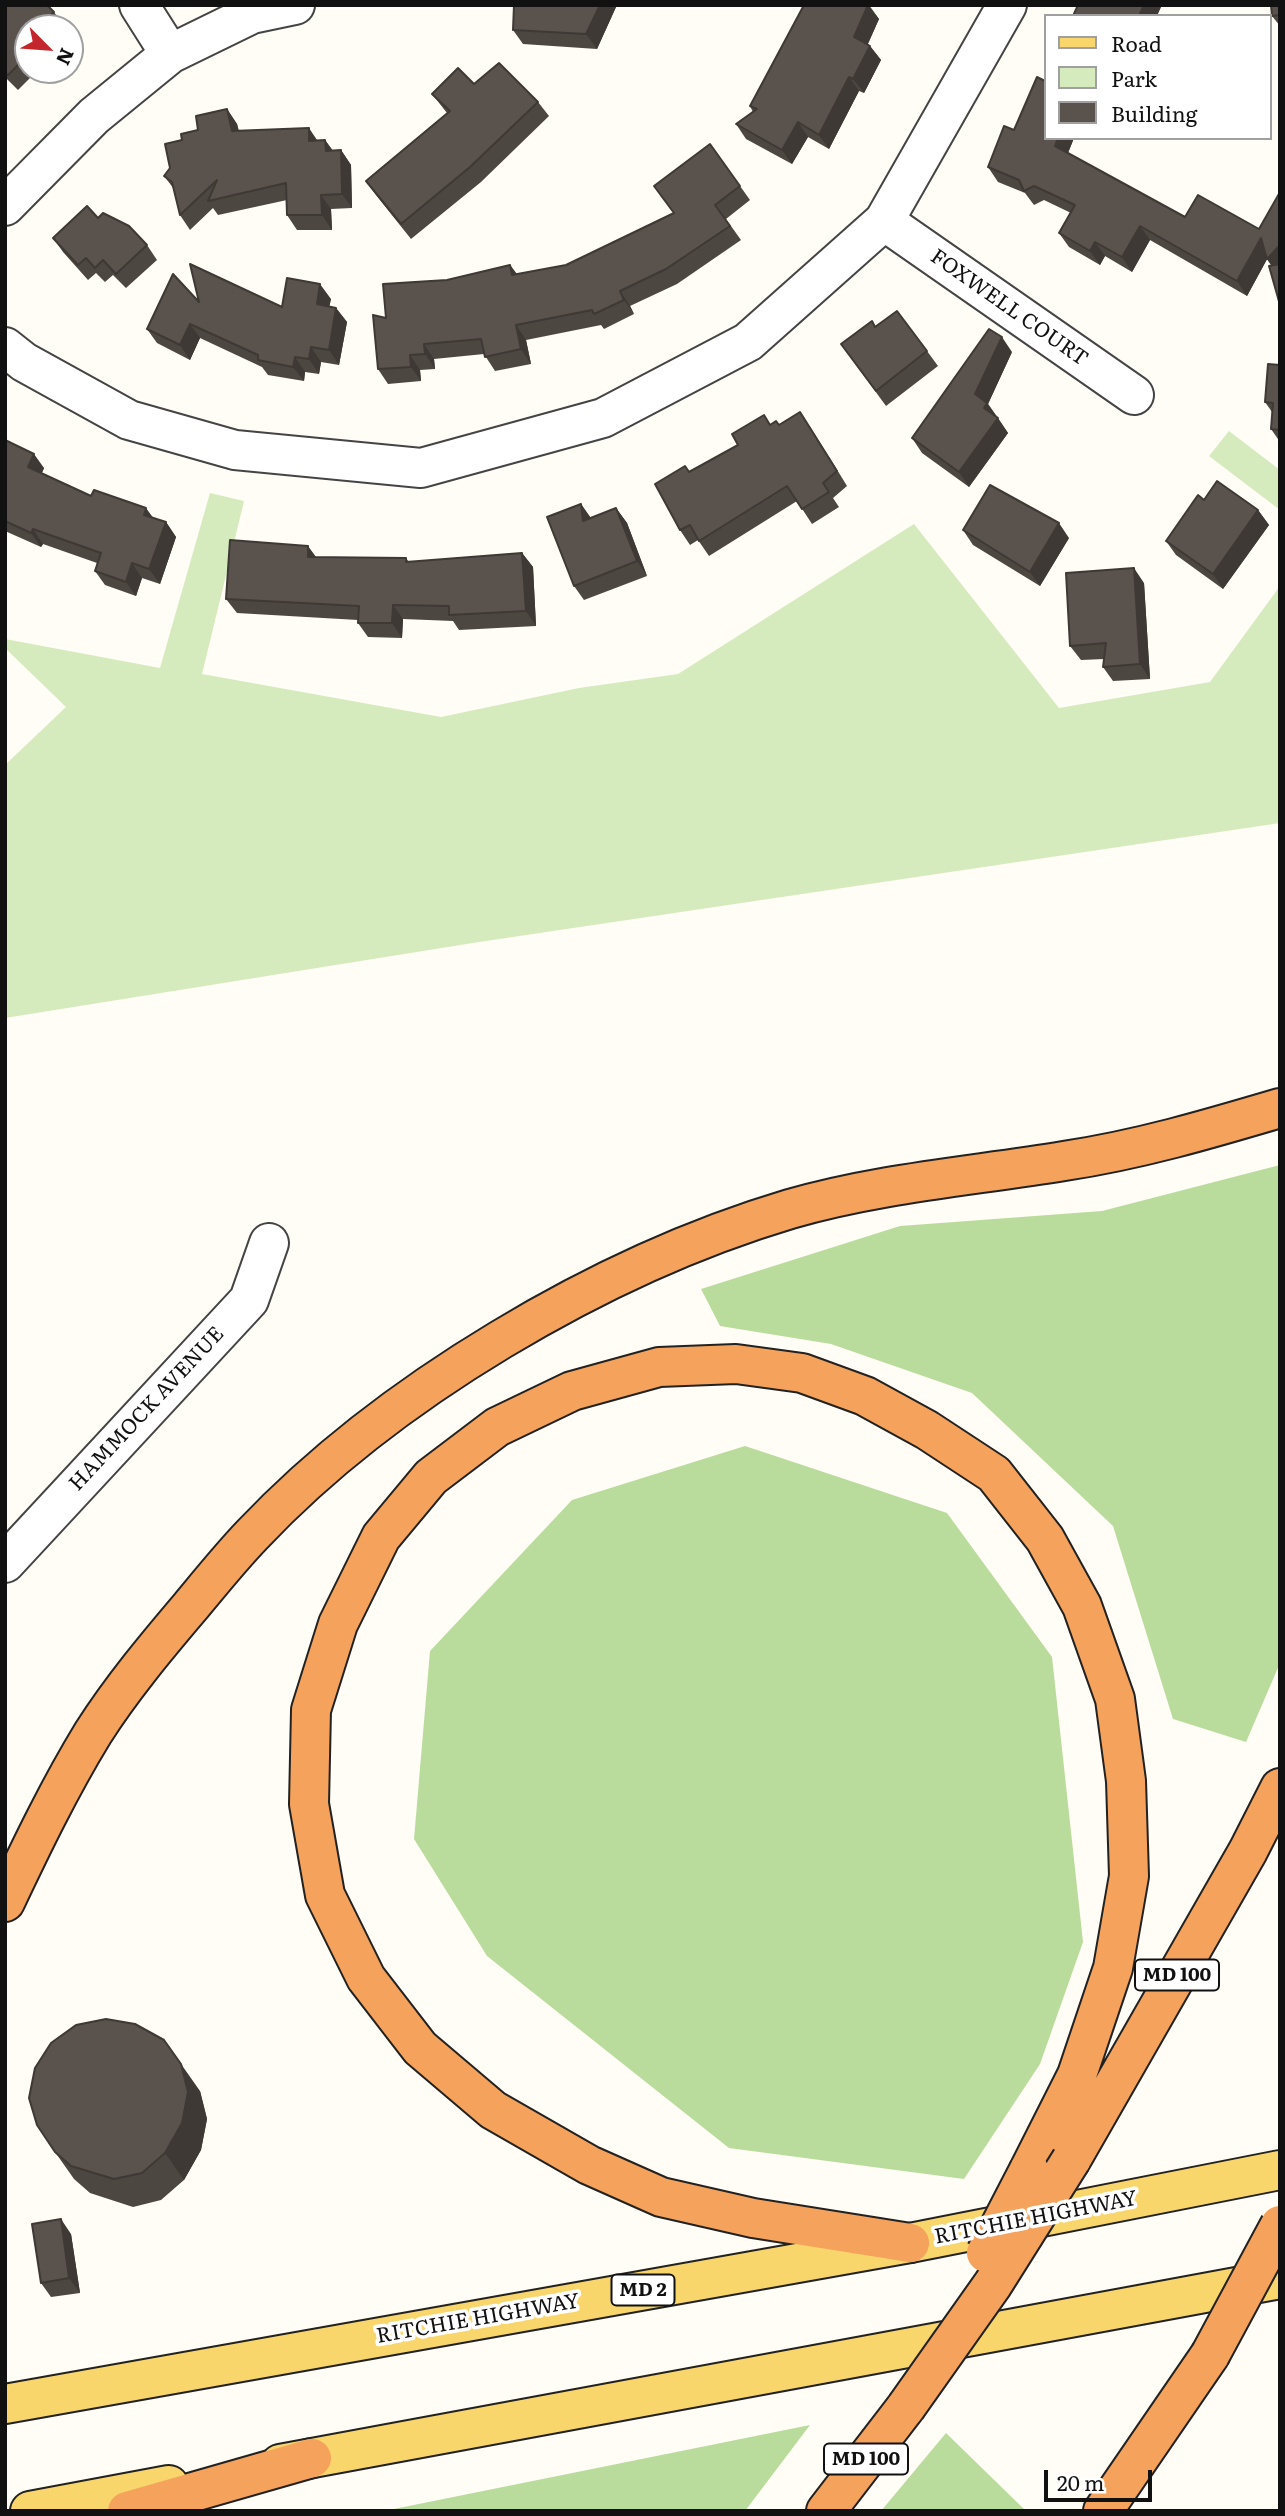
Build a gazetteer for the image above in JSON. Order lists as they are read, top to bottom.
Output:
{
  "streets": {
    "highway": ["MD 100"],
    "main road": ["RITCHIE HIGHWAY", "MD 2"],
    "street": ["FOXWELL COURT", "HAMMOCK AVENUE"]
  },
  "legend": ["Road", "Park", "Building"],
  "scale_bar": "20 m",
  "north": "bottom right"
}
